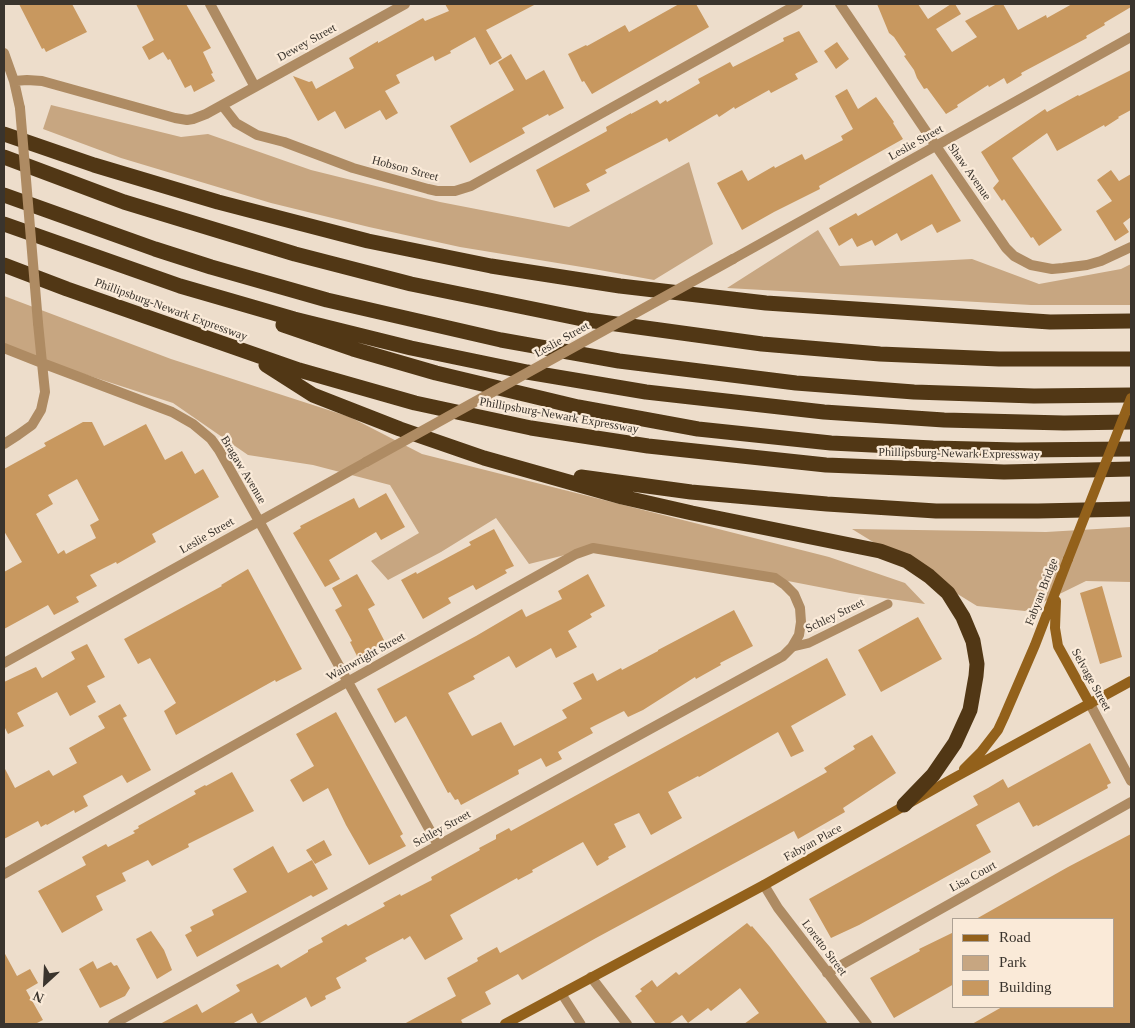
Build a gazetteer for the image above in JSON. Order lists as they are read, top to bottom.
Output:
{
  "streets": {
    "highway": ["Phillipsburg-Newark Expressway"],
    "street": [
      "Dewey Street",
      "Leslie Street",
      "Hobson Street",
      "Shaw Avenue",
      "Bragaw Avenue",
      "Fabyan Bridge",
      "Schley Street",
      "Wainwright Street",
      "Selvage Street",
      "Fabyan Place",
      "Lisa Court",
      "Loretto Street"
    ]
  },
  "crossings": [
    ["Dewey Street", "Hobson Street"],
    ["Leslie Street", "Shaw Avenue"],
    ["Leslie Street", "Bragaw Avenue"],
    ["Bragaw Avenue", "Schley Street"],
    ["Bragaw Avenue", "Wainwright Street"],
    ["Fabyan Bridge", "Selvage Street"],
    ["Fabyan Bridge", "Fabyan Place"],
    ["Schley Street", "Wainwright Street"],
    ["Selvage Street", "Fabyan Place"],
    ["Fabyan Place", "Loretto Street"],
    ["Lisa Court", "Loretto Street"]
  ],
  "legend": ["Road", "Park", "Building"],
  "north": "bottom left"
}
